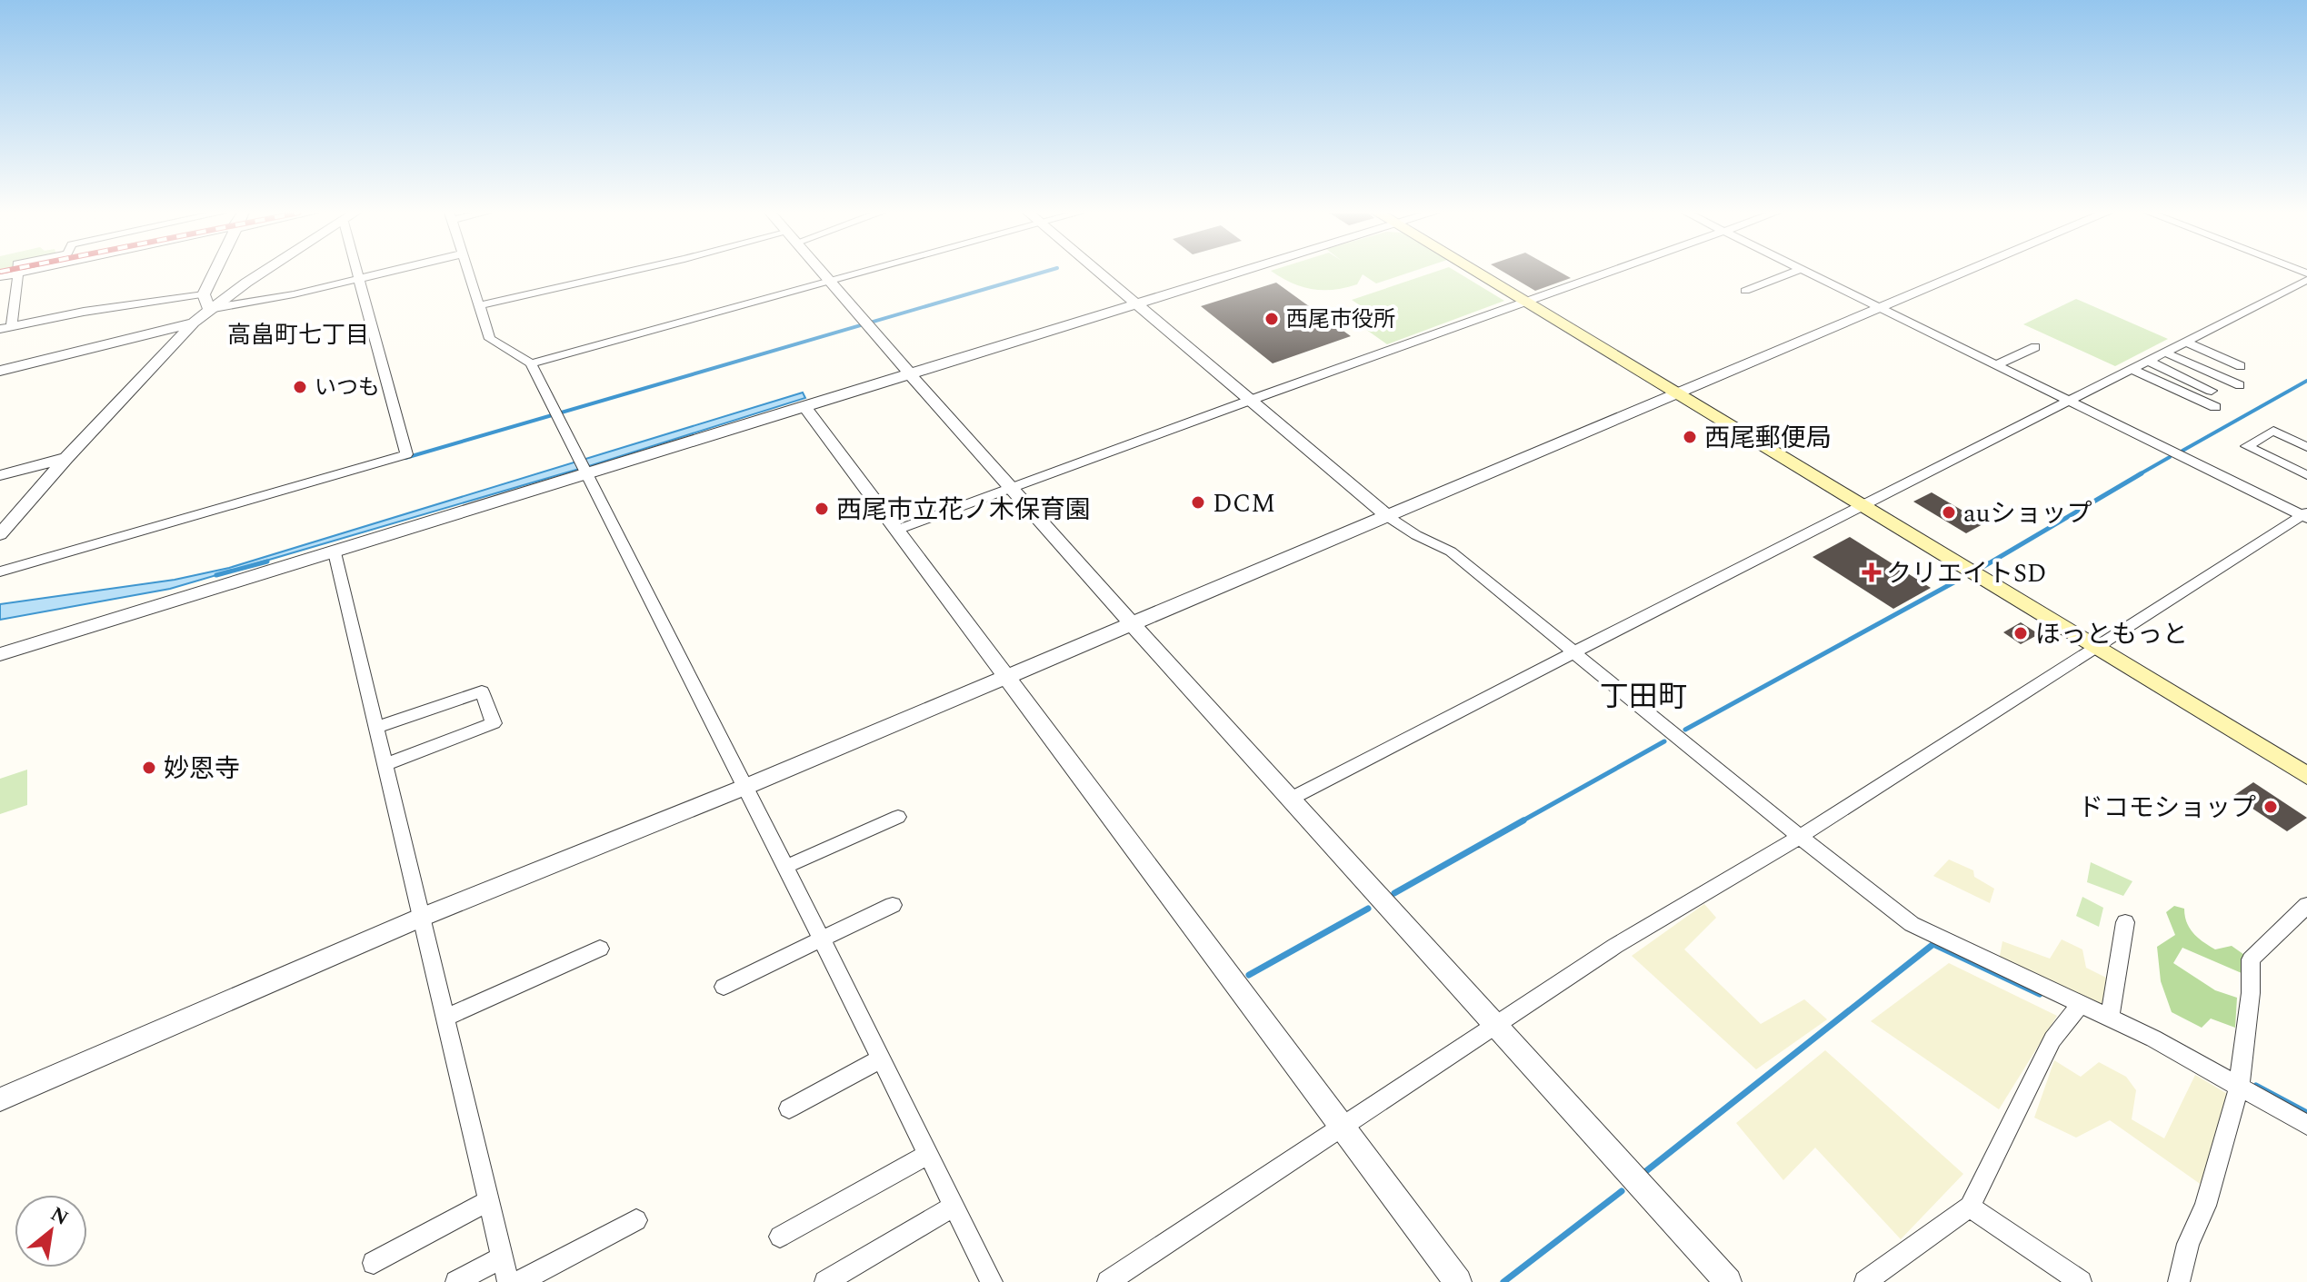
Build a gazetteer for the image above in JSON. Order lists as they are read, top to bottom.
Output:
{
  "districts": ["高畠町七丁目", "丁田町"],
  "places": {
    "other": [
      "西尾市役所",
      "いつも",
      "西尾郵便局",
      "DCM",
      "西尾市立花ノ木保育園",
      "auショップ",
      "ほっともっと",
      "妙恩寺",
      "ドコモショップ"
    ],
    "health": ["クリエイトSD"]
  },
  "north": "top right"
}
